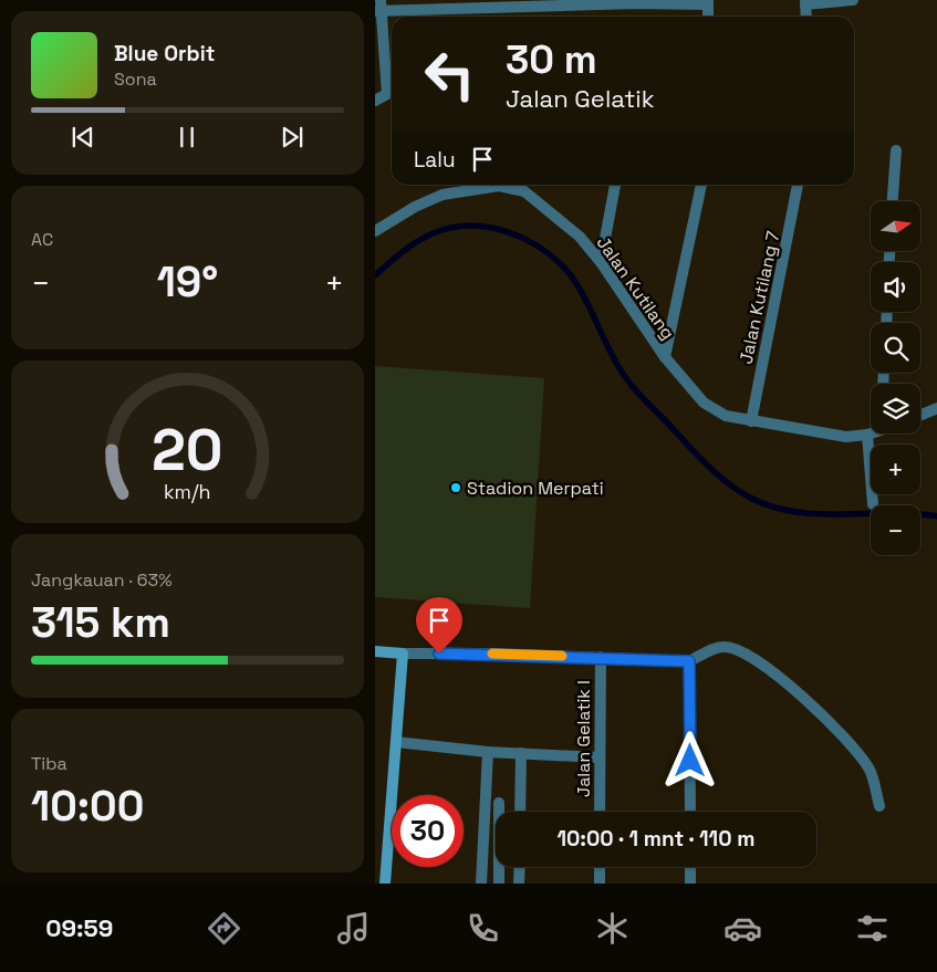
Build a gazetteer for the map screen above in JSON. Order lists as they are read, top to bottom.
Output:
{
  "streets": {
    "street": ["Jalan Kutilang", "Jalan Kutilang 7", "Jalan Gelatik I"]
  },
  "crossings": [
    ["Jalan Kutilang", "Jalan Kutilang 7"]
  ],
  "places": ["Stadion Merpati"],
  "north": "right",
  "page": {
    "turn": ["30 m", "Jalan Gelatik"],
    "song": ["Blue Orbit", "Sona"],
    "then": "Lalu",
    "tile": [
      "AC",
      ["Jangkauan · 63%", "315 km"],
      ["Tiba", "10:00"]
    ],
    "map_buttons": ["+", "−"],
    "heat": ["−", "19°", "+"],
    "limit": "30",
    "trip": "10:00 · 1 mnt · 110 m",
    "tabs": "09:59",
    "gauge": ["20", "km/h"]
  }
}
